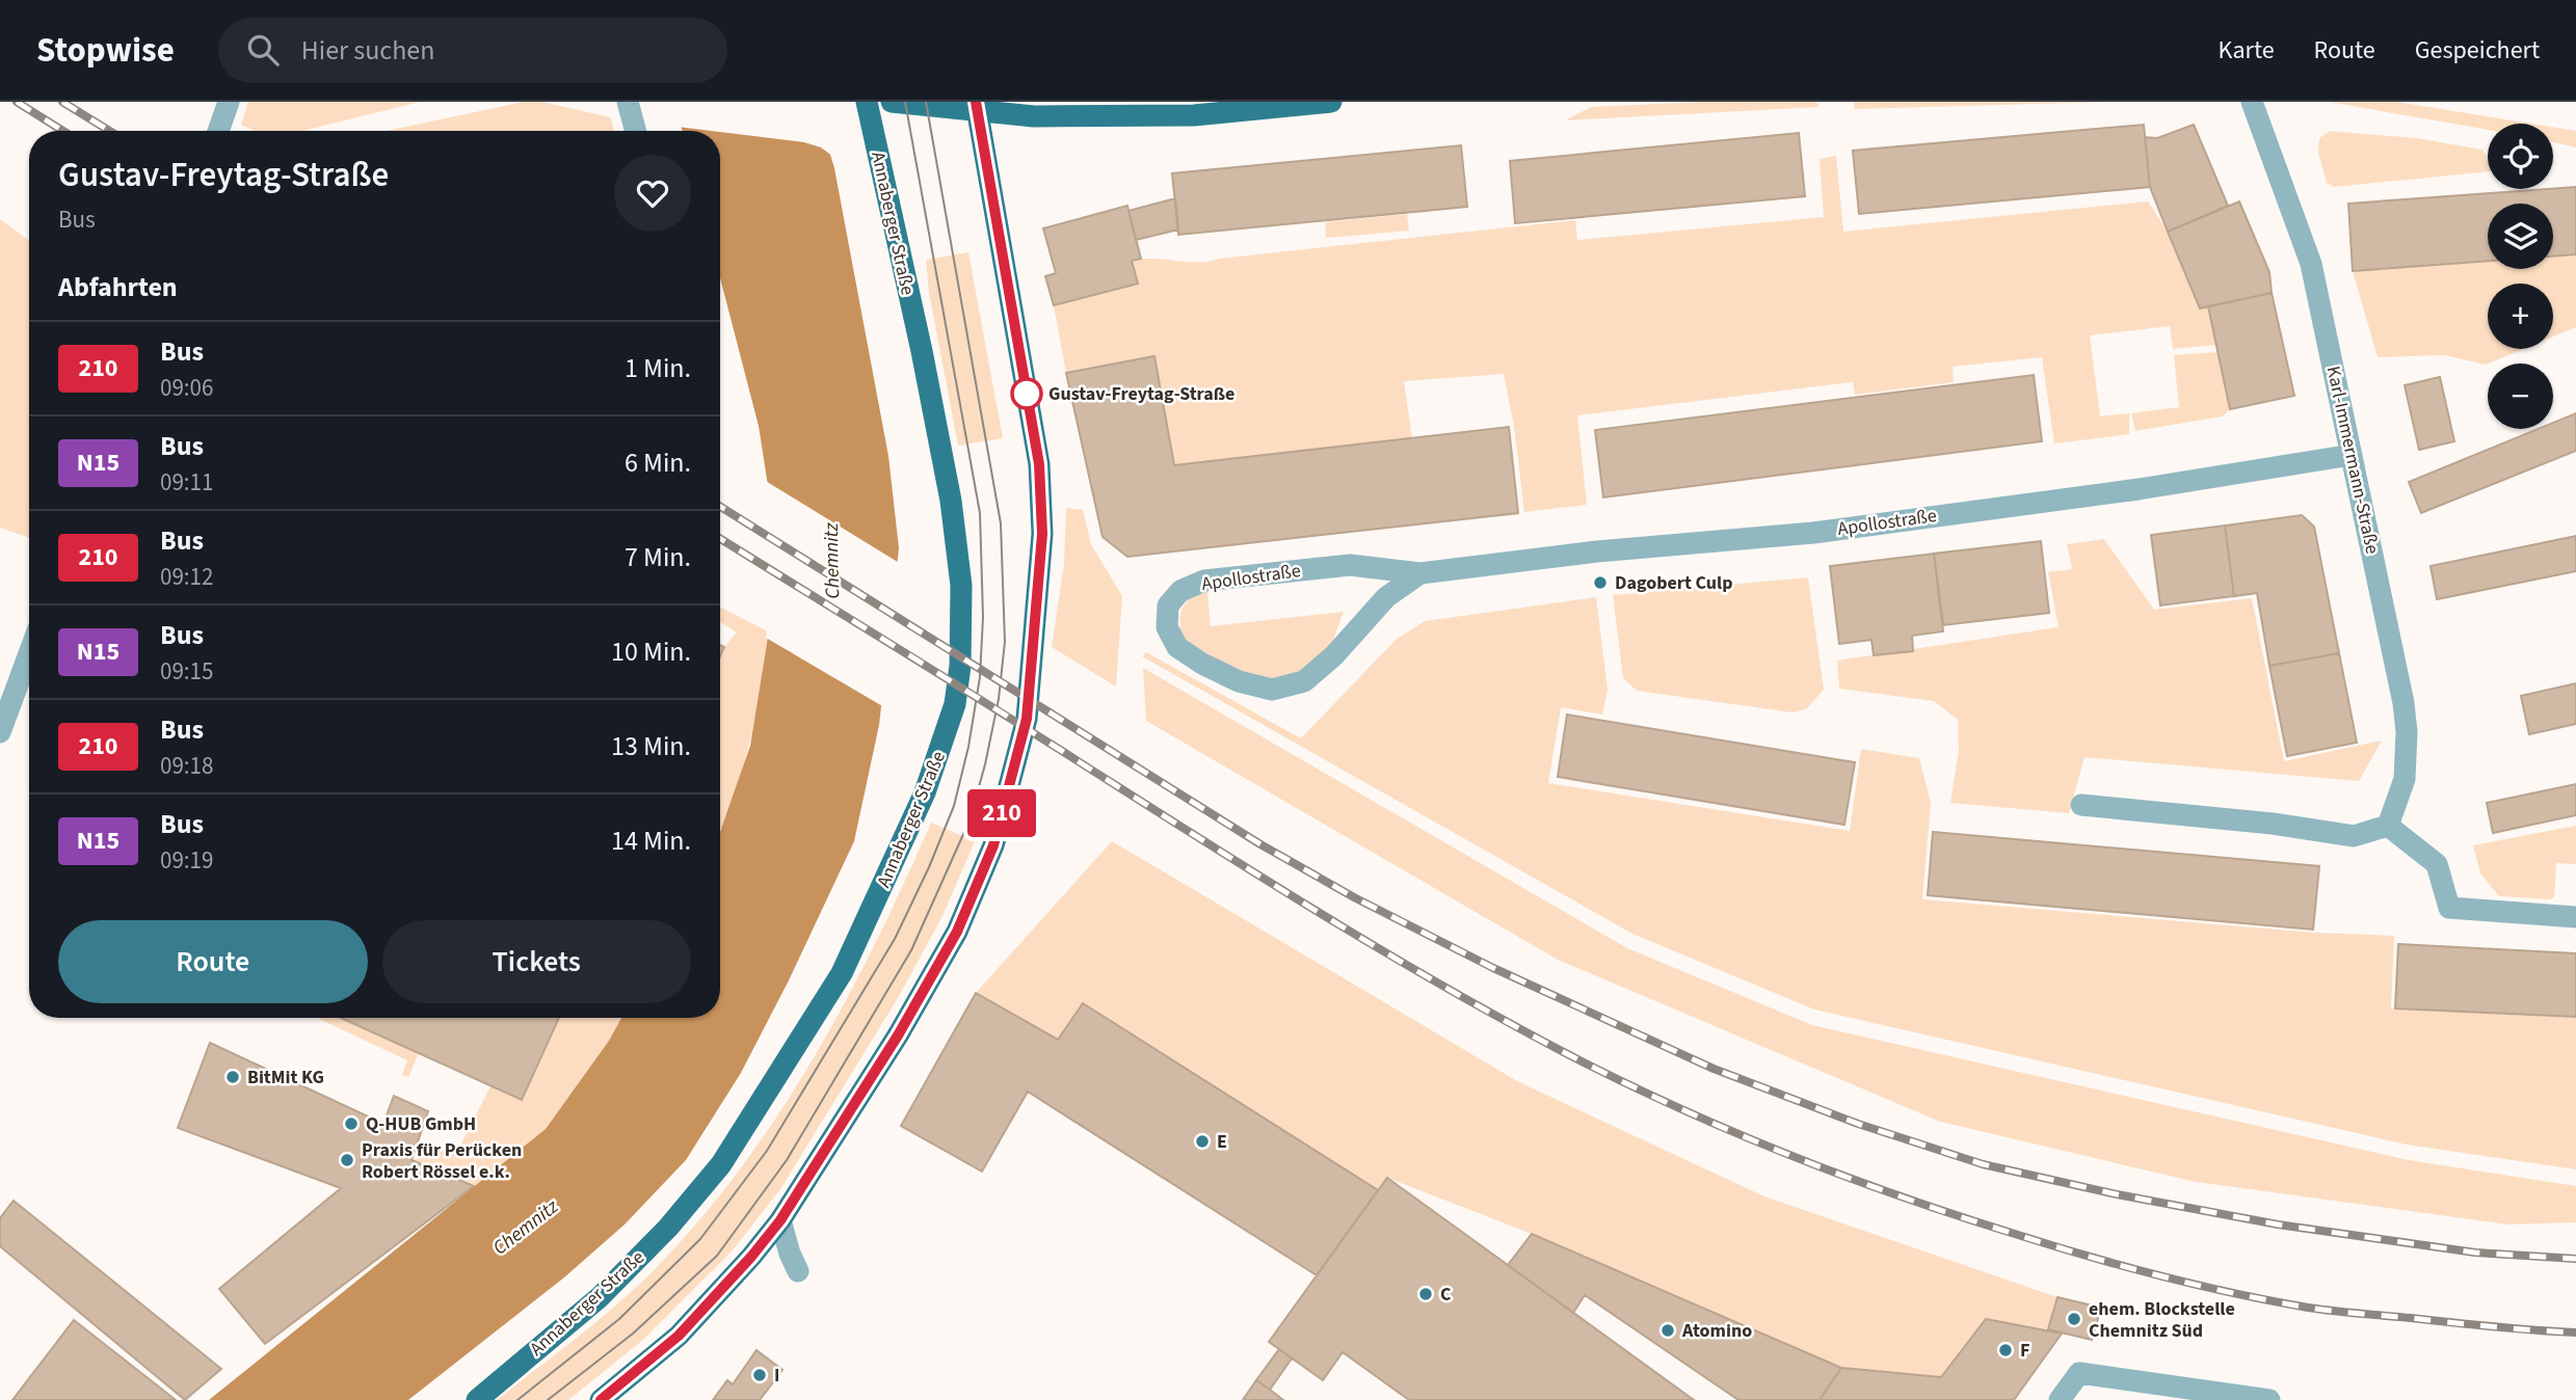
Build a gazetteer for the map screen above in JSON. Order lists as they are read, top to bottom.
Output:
{
  "streets": {
    "main road": ["Annaberger Straße"],
    "street": ["Karl-Immermann-Straße", "Apollostraße"]
  },
  "crossings": [
    ["Karl-Immermann-Straße", "Apollostraße"]
  ],
  "water": ["Chemnitz"],
  "places": [
    "Gustav-Freytag-Straße",
    "Dagobert Culp",
    "BitMit KG",
    "Q-HUB GmbH",
    "E",
    "Praxis für Perücken Robert Rössel e.k.",
    "C",
    "ehem. Blockstelle Chemnitz Süd",
    "Atomino",
    "F",
    "I"
  ],
  "lines": ["bus line 210"],
  "page": {
    "header": "Stopwise",
    "search": "Hier suchen",
    "nav": ["Karte", "Route", "Gespeichert"],
    "on_map": "210",
    "map_buttons": ["+", "−"],
    "heading": [
      ["Gustav-Freytag-Straße", "Bus"],
      "Abfahrten"
    ],
    "list": [
      {
        "mark": "210",
        "name": "Bus",
        "note": "09:06",
        "value": "1 Min."
      },
      {
        "mark": "N15",
        "name": "Bus",
        "note": "09:11",
        "value": "6 Min."
      },
      {
        "mark": "210",
        "name": "Bus",
        "note": "09:12",
        "value": "7 Min."
      },
      {
        "mark": "N15",
        "name": "Bus",
        "note": "09:15",
        "value": "10 Min."
      },
      {
        "mark": "210",
        "name": "Bus",
        "note": "09:18",
        "value": "13 Min."
      },
      {
        "mark": "N15",
        "name": "Bus",
        "note": "09:19",
        "value": "14 Min."
      }
    ],
    "buttons": ["Route", "Tickets"]
  }
}
